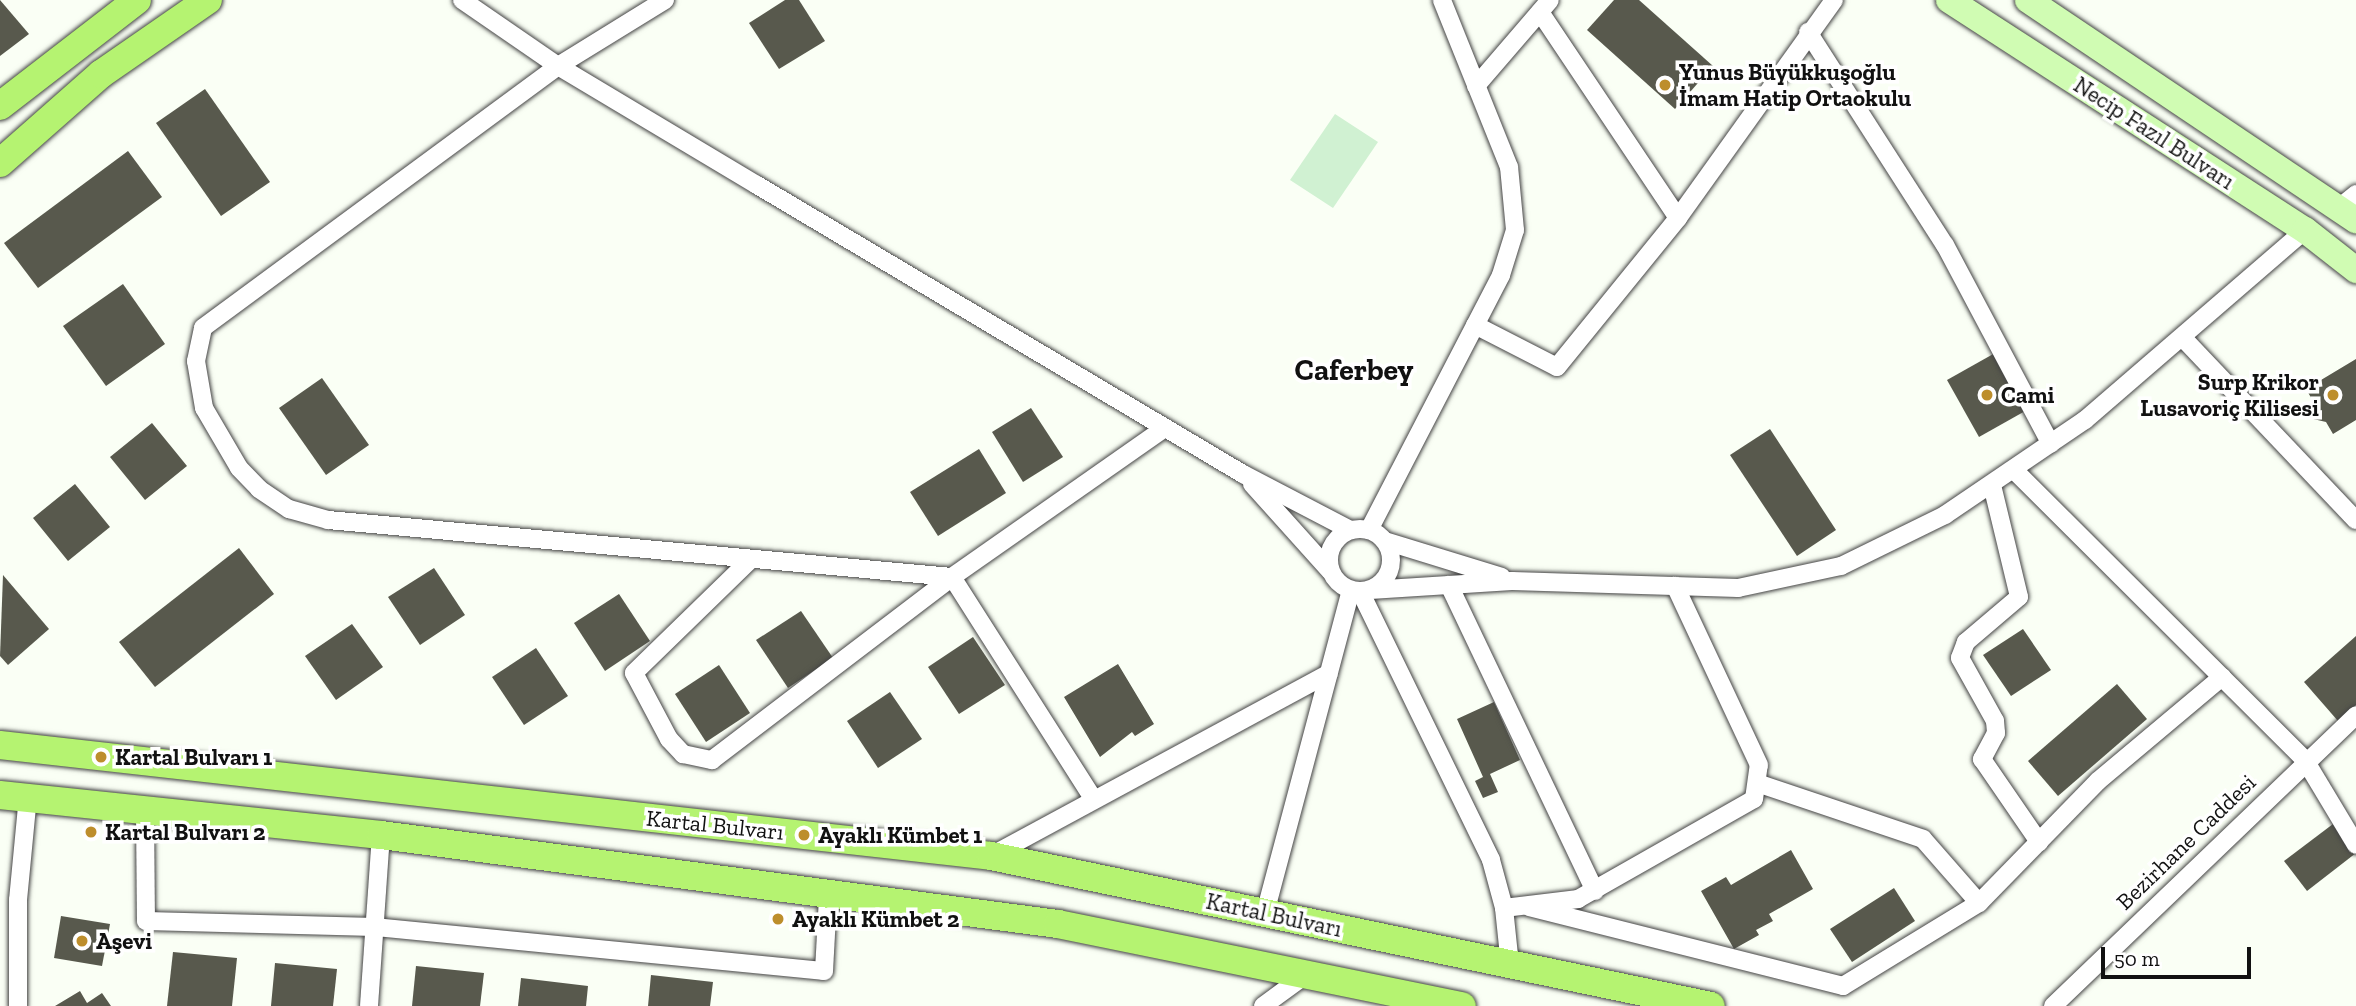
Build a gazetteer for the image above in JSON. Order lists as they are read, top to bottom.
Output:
{
  "streets": {
    "main road": ["Kartal Bulvarı"],
    "street": ["Necip Fazıl Bulvarı", "Bezirhane Caddesi"]
  },
  "districts": ["Caferbey"],
  "places": [
    "Yunus Büyükkuşoğlu İmam Hatip Ortaokulu",
    "Cami",
    "Surp Krikor Lusavoriç Kilisesi",
    "Kartal Bulvarı 1",
    "Kartal Bulvarı 2",
    "Ayaklı Kümbet 1",
    "Ayaklı Kümbet 2",
    "Aşevi"
  ],
  "scale_bar": "50 m"
}
